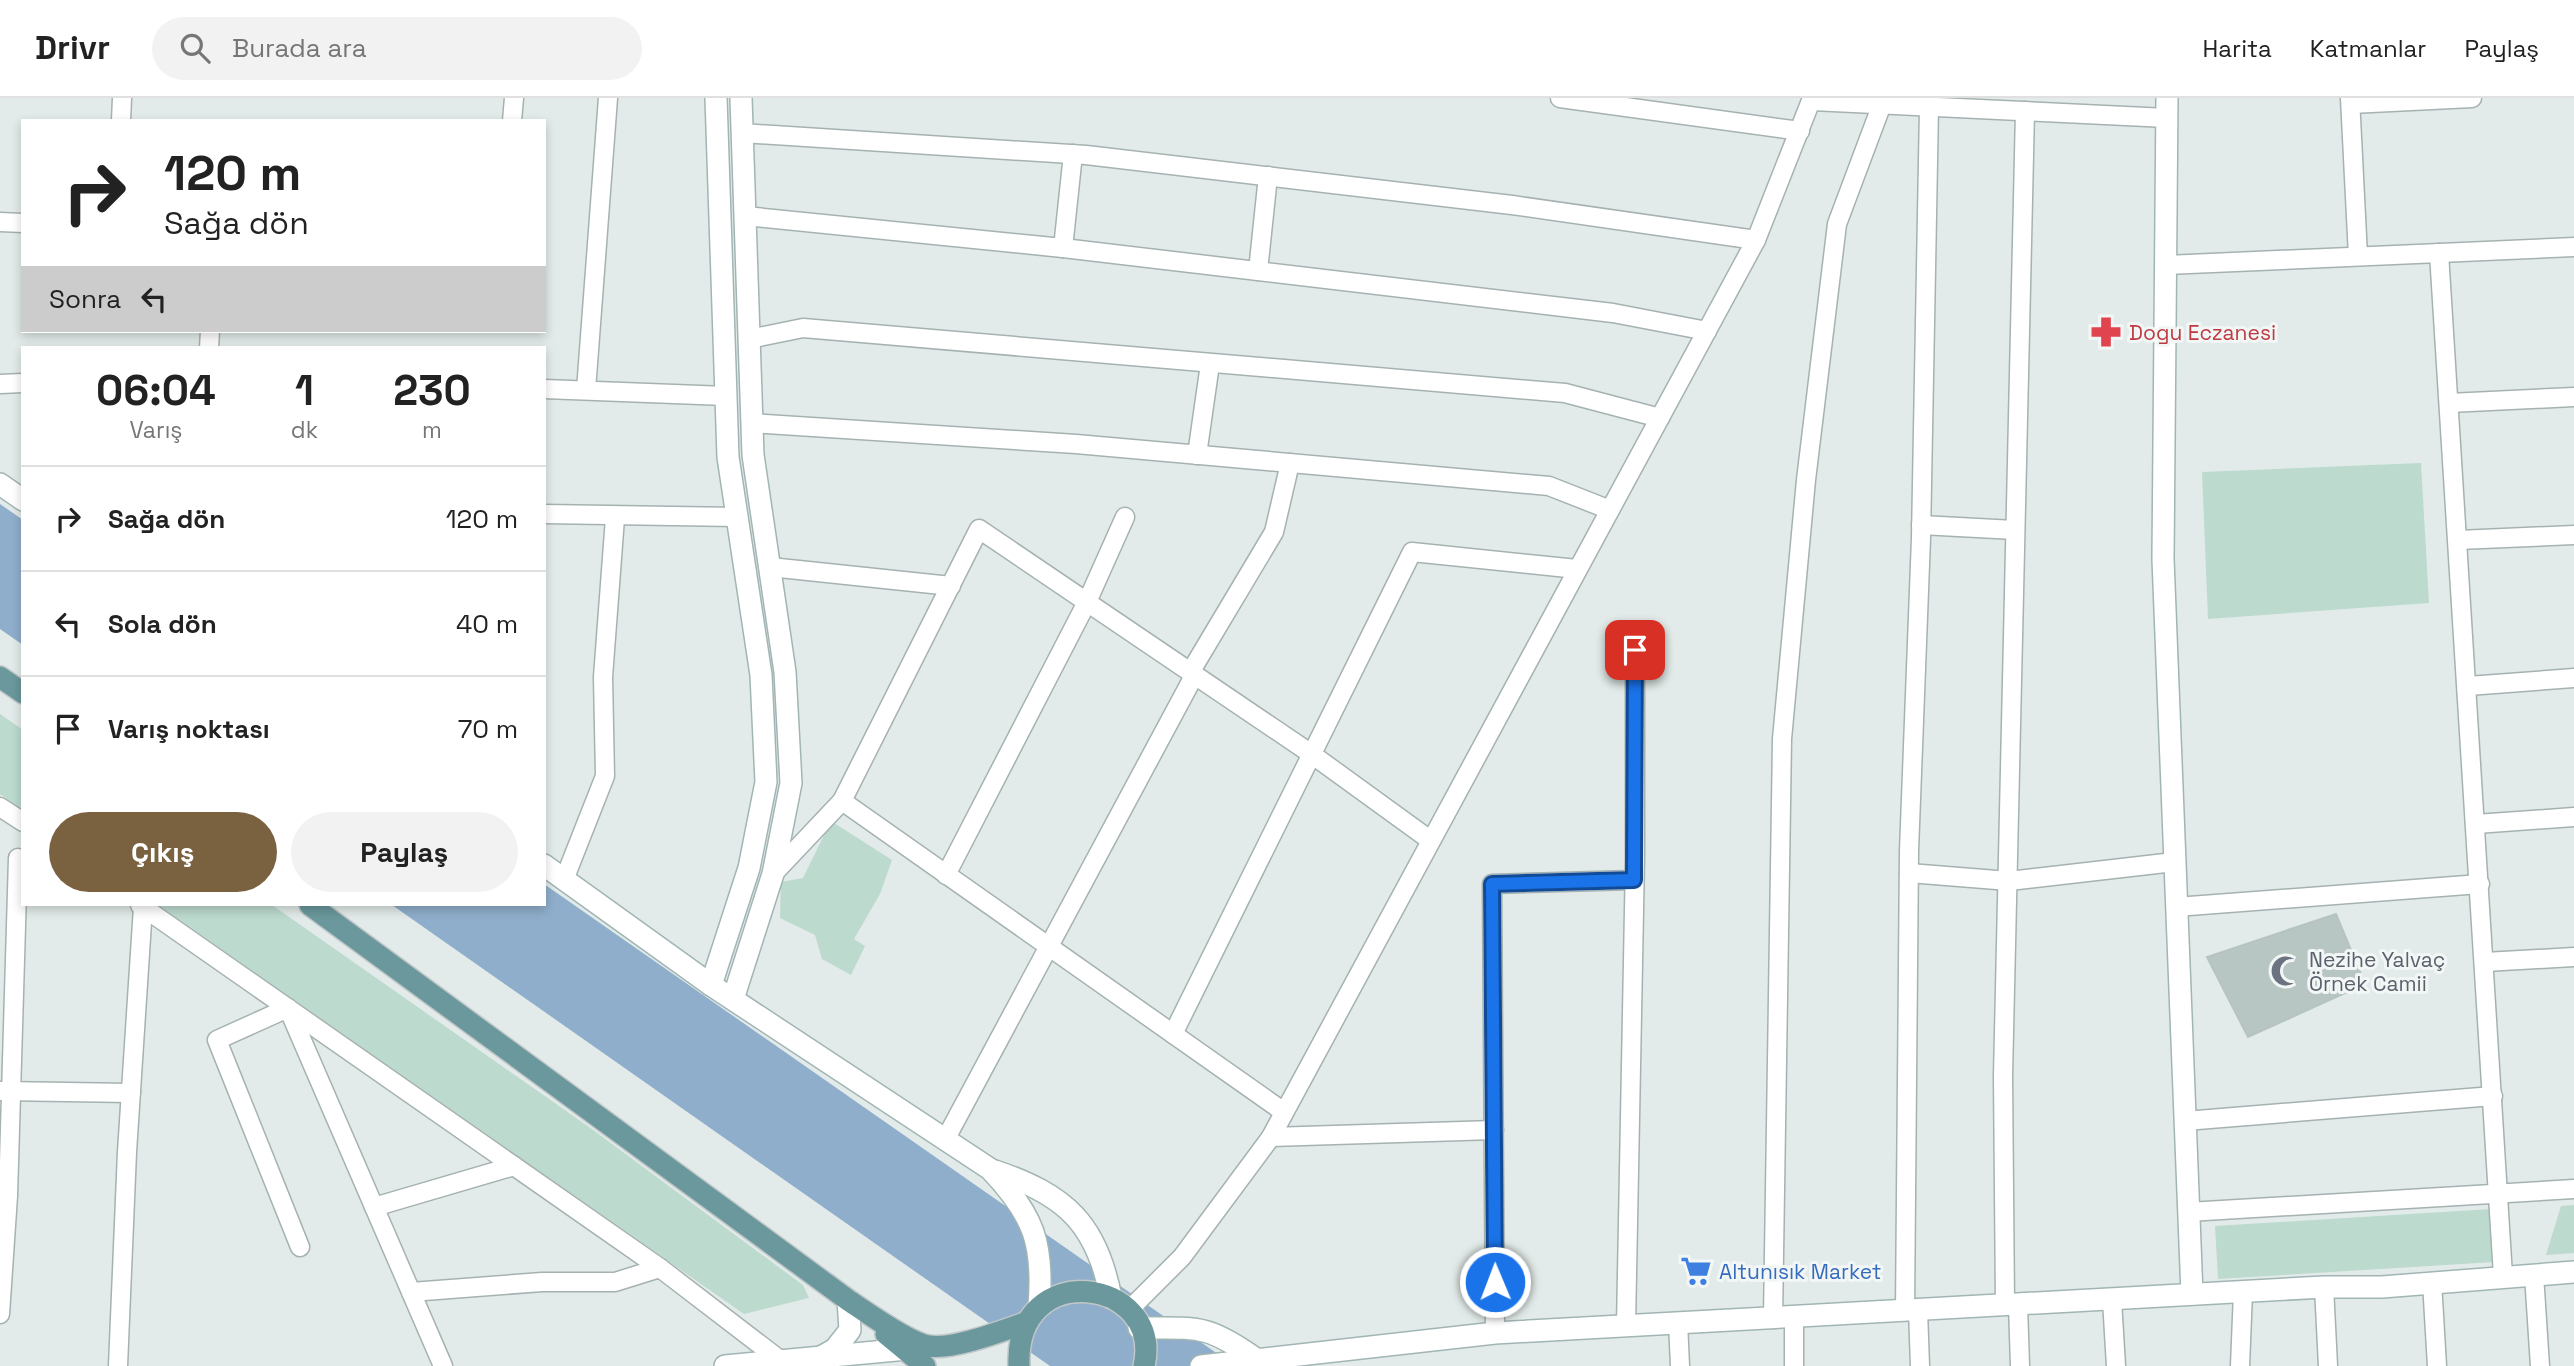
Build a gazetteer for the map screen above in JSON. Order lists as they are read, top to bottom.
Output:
{
  "places": {
    "pharmacy": ["Dogu Eczanesi"],
    "mosque": ["Nezihe Yalvaç Örnek Camii"],
    "supermarket": ["Altunısık Market"]
  },
  "page": {
    "header": "Drivr",
    "search": "Burada ara",
    "nav": ["Harita", "Katmanlar", "Paylaş"],
    "turn": ["120 m", "Sağa dön"],
    "then": "Sonra",
    "eta": [
      "06:04",
      "Varış",
      "1",
      "dk",
      "230",
      "m"
    ],
    "list": [
      {
        "name": "Sağa dön",
        "value": "120 m"
      },
      {
        "name": "Sola dön",
        "value": "40 m"
      },
      {
        "name": "Varış noktası",
        "value": "70 m"
      }
    ],
    "buttons": ["Çıkış", "Paylaş"]
  }
}
